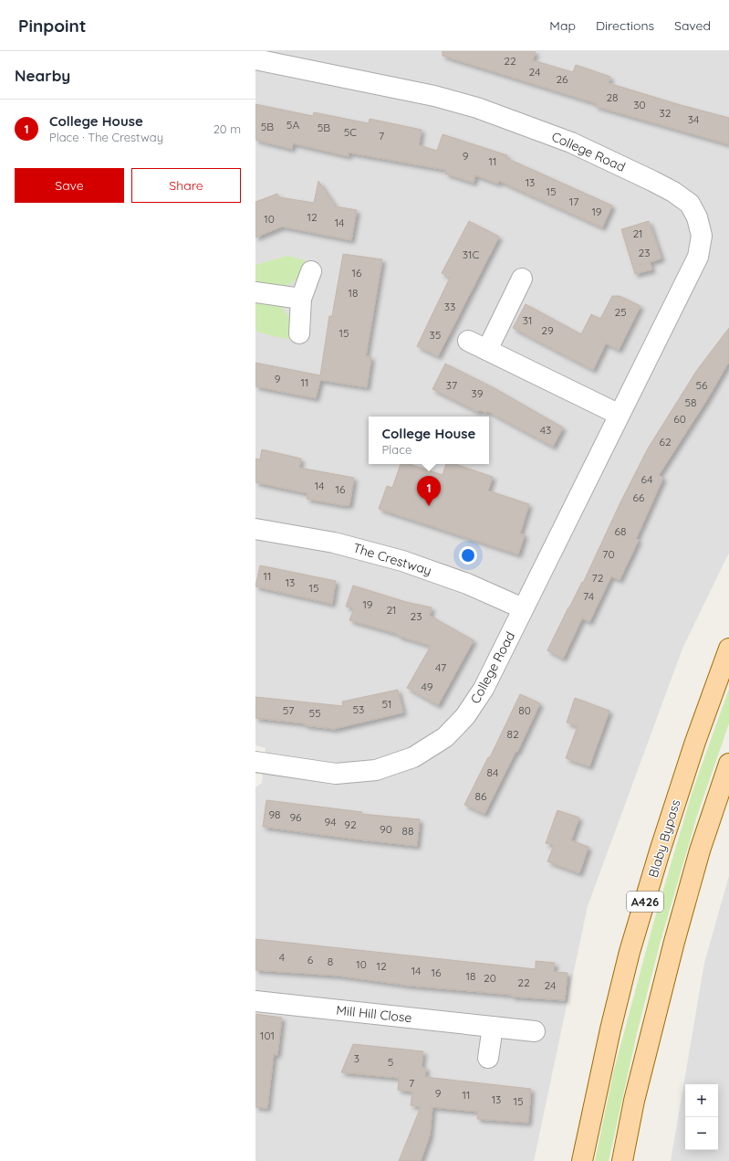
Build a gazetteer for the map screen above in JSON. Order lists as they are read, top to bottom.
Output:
{
  "streets": {
    "main road": ["Blaby Bypass", "A426"],
    "street": ["College Road", "The Crestway", "Mill Hill Close"]
  },
  "crossings": [
    ["College Road", "The Crestway"]
  ],
  "house_numbers": [
    "22",
    "24",
    "26",
    "28",
    "30",
    "32",
    "34",
    "5A",
    "5B",
    "5B",
    "5C",
    "7",
    "9",
    "11",
    "13",
    "15",
    "17",
    "19",
    "12",
    "10",
    "14",
    "21",
    "23",
    "31C",
    "16",
    "18",
    "33",
    "25",
    "31",
    "29",
    "15",
    "35",
    "9",
    "11",
    "37",
    "56",
    "39",
    "58",
    "60",
    "43",
    "62",
    "64",
    "14",
    "16",
    "66",
    "68",
    "70",
    "11",
    "72",
    "13",
    "15",
    "74",
    "19",
    "21",
    "23",
    "47",
    "49",
    "51",
    "53",
    "57",
    "80",
    "55",
    "82",
    "84",
    "86",
    "98",
    "96",
    "94",
    "92",
    "90",
    "88",
    "4",
    "6",
    "8",
    "10",
    "12",
    "14",
    "16",
    "18",
    "20",
    "22",
    "24",
    "101",
    "3",
    "5",
    "7",
    "9",
    "11",
    "13",
    "15"
  ],
  "page": {
    "header": "Pinpoint",
    "nav": ["Map", "Directions", "Saved"],
    "heading": "Nearby",
    "list": [
      {
        "mark": "1",
        "name": "College House",
        "note": "Place · The Crestway",
        "value": "20 m"
      }
    ],
    "buttons": ["Save", "Share"],
    "popup": ["College House", "Place"],
    "pins": "1",
    "map_buttons": ["+", "−"]
  }
}
